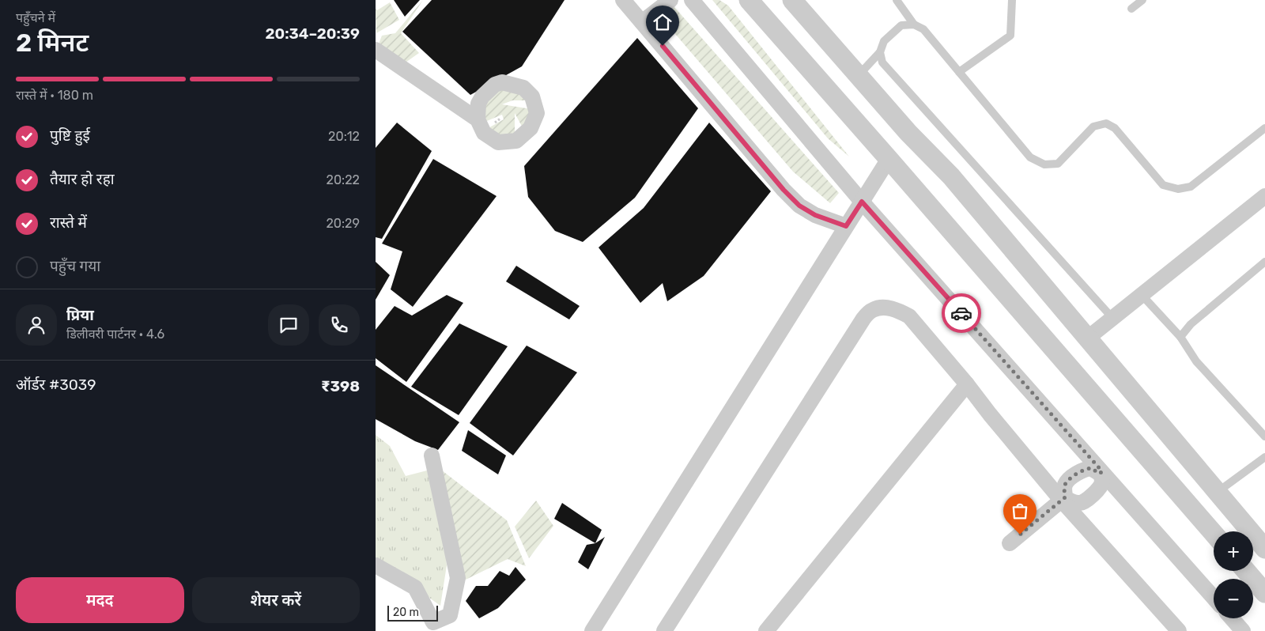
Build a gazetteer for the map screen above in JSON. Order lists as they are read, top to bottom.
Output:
{
  "scale_bar": "20 m",
  "page": {
    "heading": ["2 मिनट", "पहुँचने में", "20:34–20:39"],
    "panel": [
      "प्रिया",
      "डिलीवरी पार्टनर · 4.6",
      "ऑर्डर #3039",
      "₹398"
    ],
    "bar": "रास्ते में · 180 m",
    "list": [
      ["पुष्टि हुई", "20:12"],
      ["तैयार हो रहा", "20:22"],
      ["रास्ते में", "20:29"],
      "पहुँच गया"
    ],
    "map_buttons": ["+", "−"],
    "buttons": ["मदद", "शेयर करें"],
    "scale": "20 m"
  }
}
